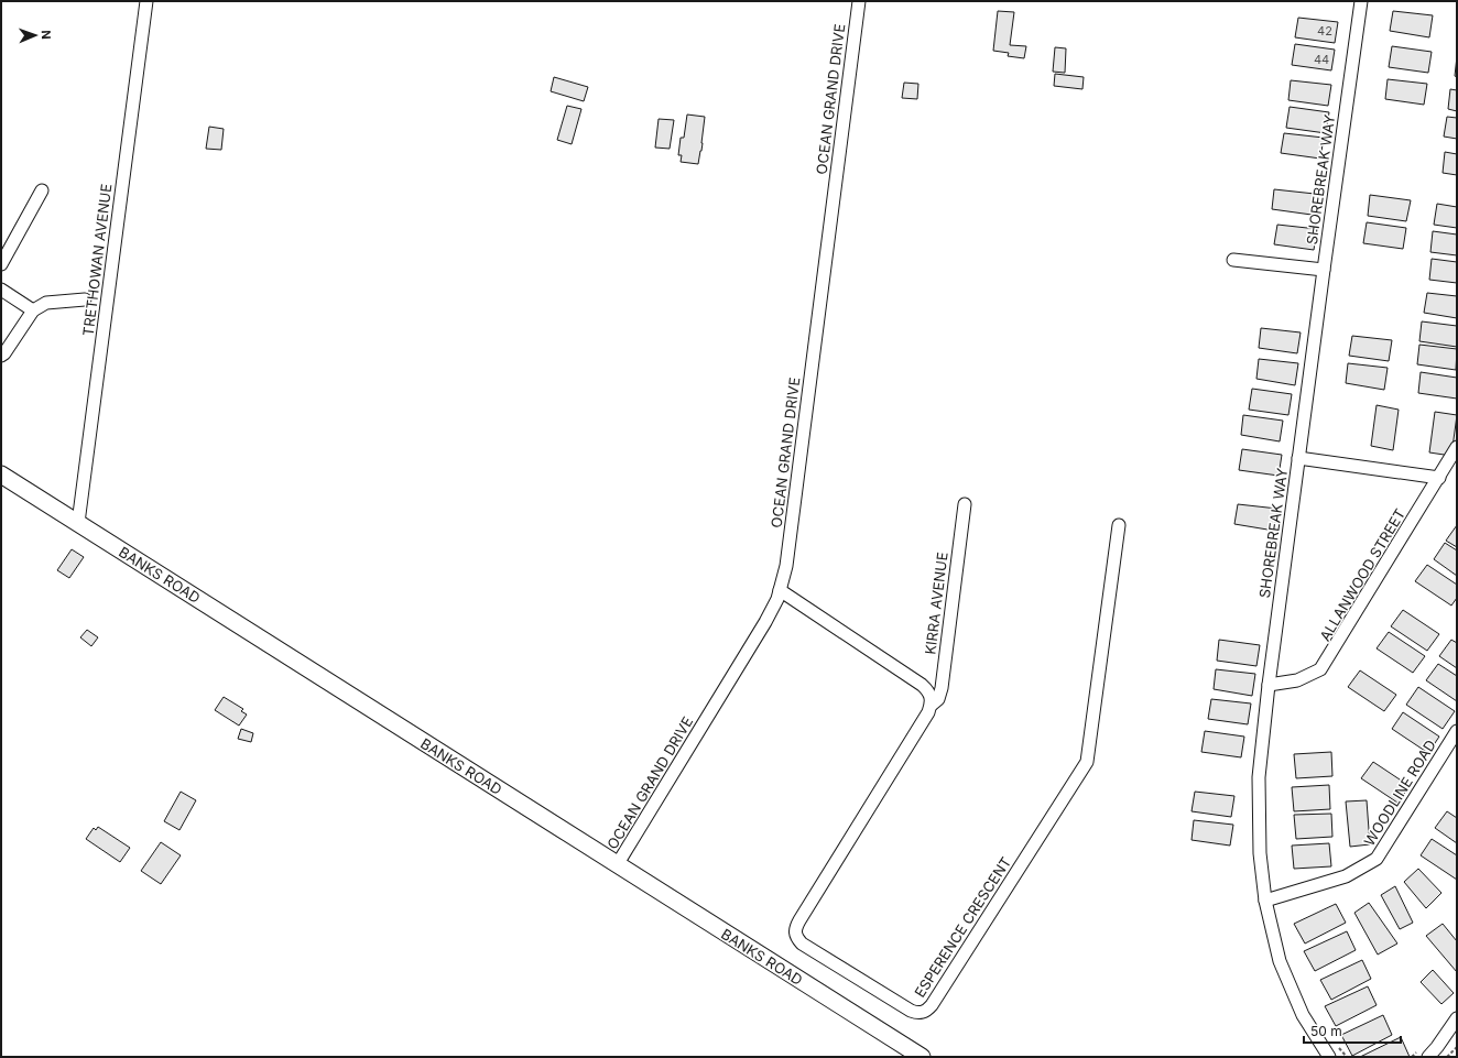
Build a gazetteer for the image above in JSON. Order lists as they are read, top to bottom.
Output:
{
  "streets": {
    "street": [
      "OCEAN GRAND DRIVE",
      "SHOREBREAK WAY",
      "TRETHOWAN AVENUE",
      "BANKS ROAD",
      "ALLANWOOD STREET",
      "KIRRA AVENUE",
      "WOODLINE ROAD",
      "ESPERENCE CRESCENT"
    ]
  },
  "crossings": [
    ["OCEAN GRAND DRIVE", "BANKS ROAD"],
    ["SHOREBREAK WAY", "ALLANWOOD STREET"],
    ["SHOREBREAK WAY", "WOODLINE ROAD"],
    ["TRETHOWAN AVENUE", "BANKS ROAD"],
    ["KIRRA AVENUE", "ESPERENCE CRESCENT"]
  ],
  "house_numbers": ["42", "44"],
  "scale_bar": "50 m",
  "north": "right"
}
